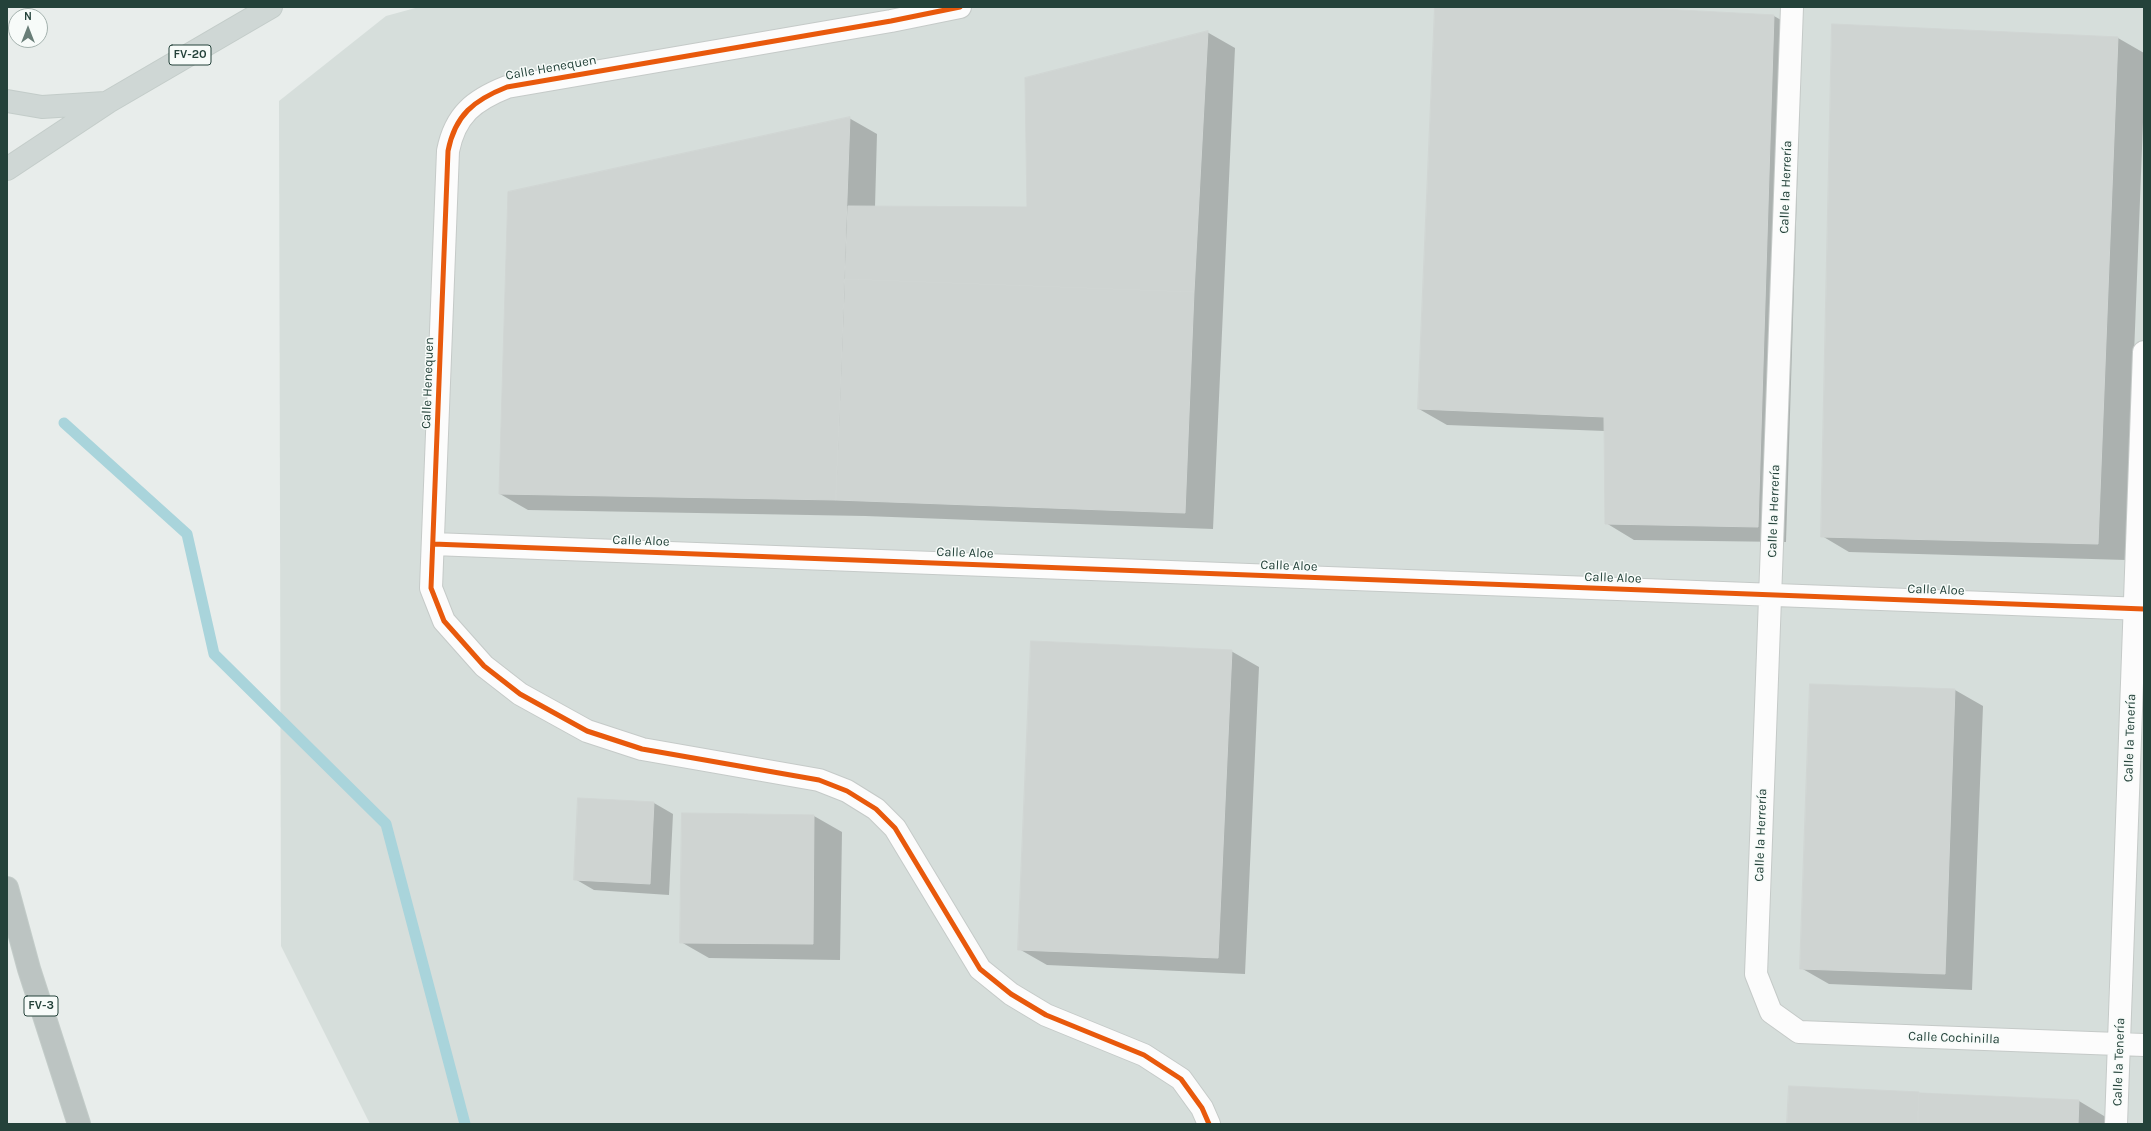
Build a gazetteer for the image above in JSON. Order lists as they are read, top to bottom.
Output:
{
  "streets": {
    "highway": ["FV-3"],
    "main road": ["FV-20"],
    "street": [
      "Calle Henequen",
      "Calle la Herrería",
      "Calle Aloe",
      "Calle la Tenería",
      "Calle Cochinilla"
    ]
  },
  "crossings": [
    ["Calle Henequen", "Calle Aloe"],
    ["Calle la Herrería", "Calle Aloe"],
    ["Calle la Herrería", "Calle Cochinilla"],
    ["Calle Aloe", "Calle la Tenería"],
    ["Calle la Tenería", "Calle Cochinilla"]
  ],
  "north": "top"
}
